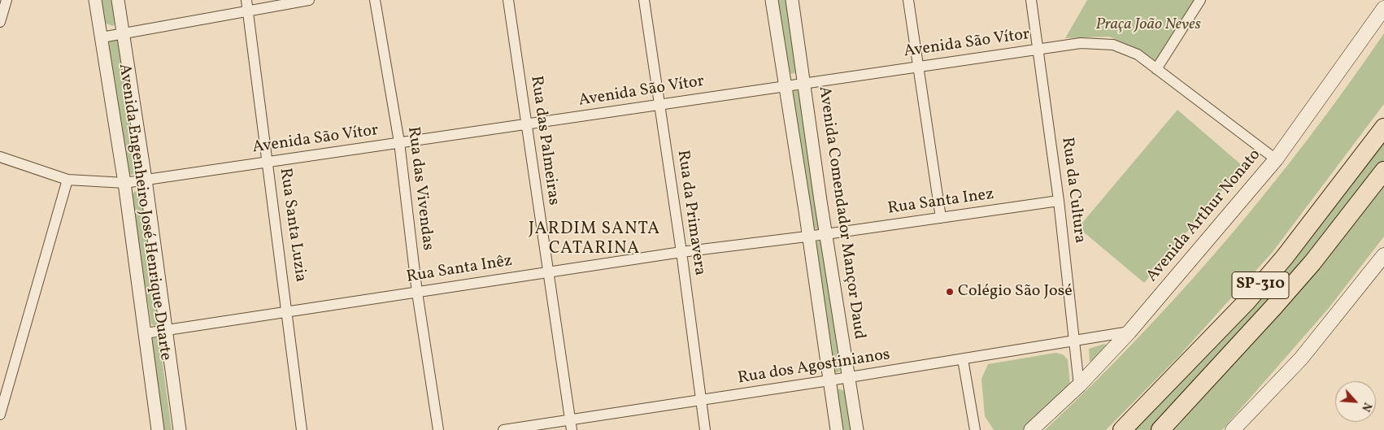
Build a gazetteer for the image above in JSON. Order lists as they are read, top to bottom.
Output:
{
  "streets": {
    "highway": ["SP-310"],
    "main road": ["Avenida Arthur Nonato"],
    "street": [
      "Avenida São Vítor",
      "Rua das Palmeiras",
      "Rua das Vivendas",
      "Rua da Cultura",
      "Rua Santa Inez",
      "Avenida Engenheiro José Henrique Duarte",
      "Rua da Primavera",
      "Avenida Comendador Mançor Daud",
      "Rua Santa Luzia",
      "Rua Santa Inêz",
      "Rua dos Agostinianos"
    ]
  },
  "crossings": [
    ["Avenida São Vítor", "Rua das Palmeiras"],
    ["Avenida São Vítor", "Rua das Vivendas"],
    ["Avenida São Vítor", "Rua da Cultura"],
    ["Avenida São Vítor", "Avenida Engenheiro José Henrique Duarte"],
    ["Avenida São Vítor", "Rua da Primavera"],
    ["Avenida São Vítor", "Avenida Comendador Mançor Daud"],
    ["Avenida São Vítor", "Avenida Arthur Nonato"],
    ["Avenida São Vítor", "Rua Santa Luzia"],
    ["Rua das Palmeiras", "Rua Santa Inêz"],
    ["Rua das Palmeiras", "Rua dos Agostinianos"],
    ["Rua das Vivendas", "Rua Santa Inêz"],
    ["Rua da Cultura", "Rua Santa Inez"],
    ["Rua da Cultura", "Avenida Arthur Nonato"],
    ["Rua da Cultura", "Rua dos Agostinianos"],
    ["Rua Santa Inez", "Avenida Comendador Mançor Daud"],
    ["Rua Santa Inez", "Rua Santa Inêz"],
    ["Avenida Engenheiro José Henrique Duarte", "Rua Santa Inêz"],
    ["Rua da Primavera", "Rua Santa Inêz"],
    ["Rua da Primavera", "Rua dos Agostinianos"],
    ["Avenida Comendador Mançor Daud", "Rua Santa Inêz"],
    ["Avenida Comendador Mançor Daud", "Rua dos Agostinianos"],
    ["Avenida Arthur Nonato", "Rua dos Agostinianos"],
    ["Rua Santa Luzia", "Rua Santa Inêz"]
  ],
  "districts": ["JARDIM SANTA CATARINA"],
  "parks": ["Praça João Neves"],
  "places": ["Colégio São José"],
  "north": "bottom right"
}
